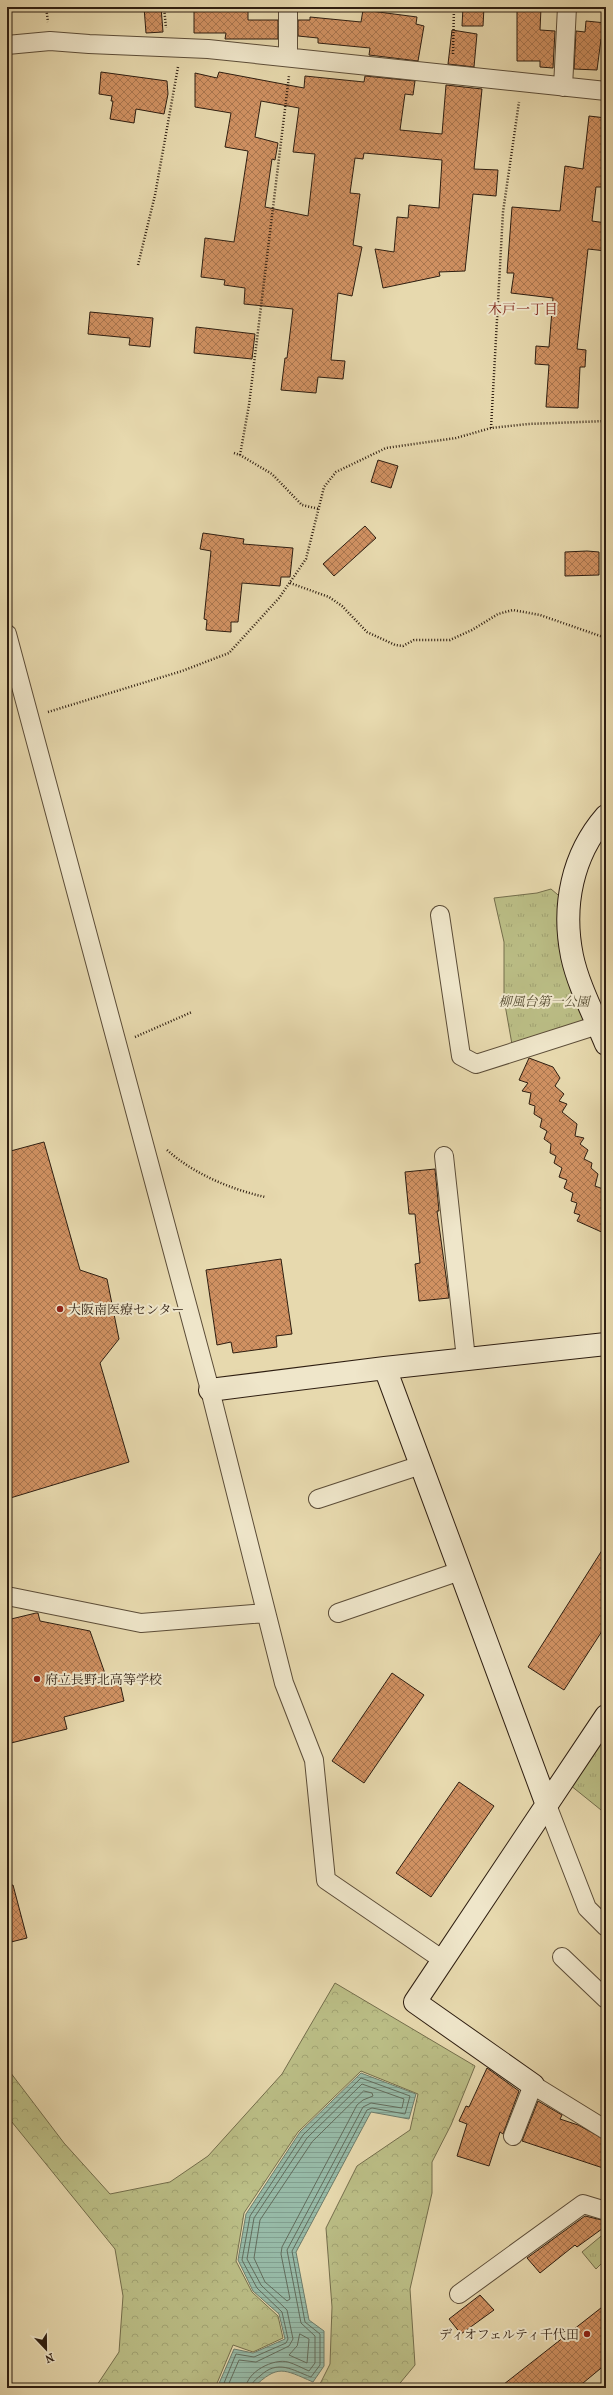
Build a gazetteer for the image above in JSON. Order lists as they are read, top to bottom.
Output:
{
  "districts": ["木戸一丁目"],
  "parks": ["柳風台第一公園"],
  "places": ["大阪南医療センター", "府立長野北高等学校", "ディオフェルティ千代田"],
  "north": "bottom"
}
